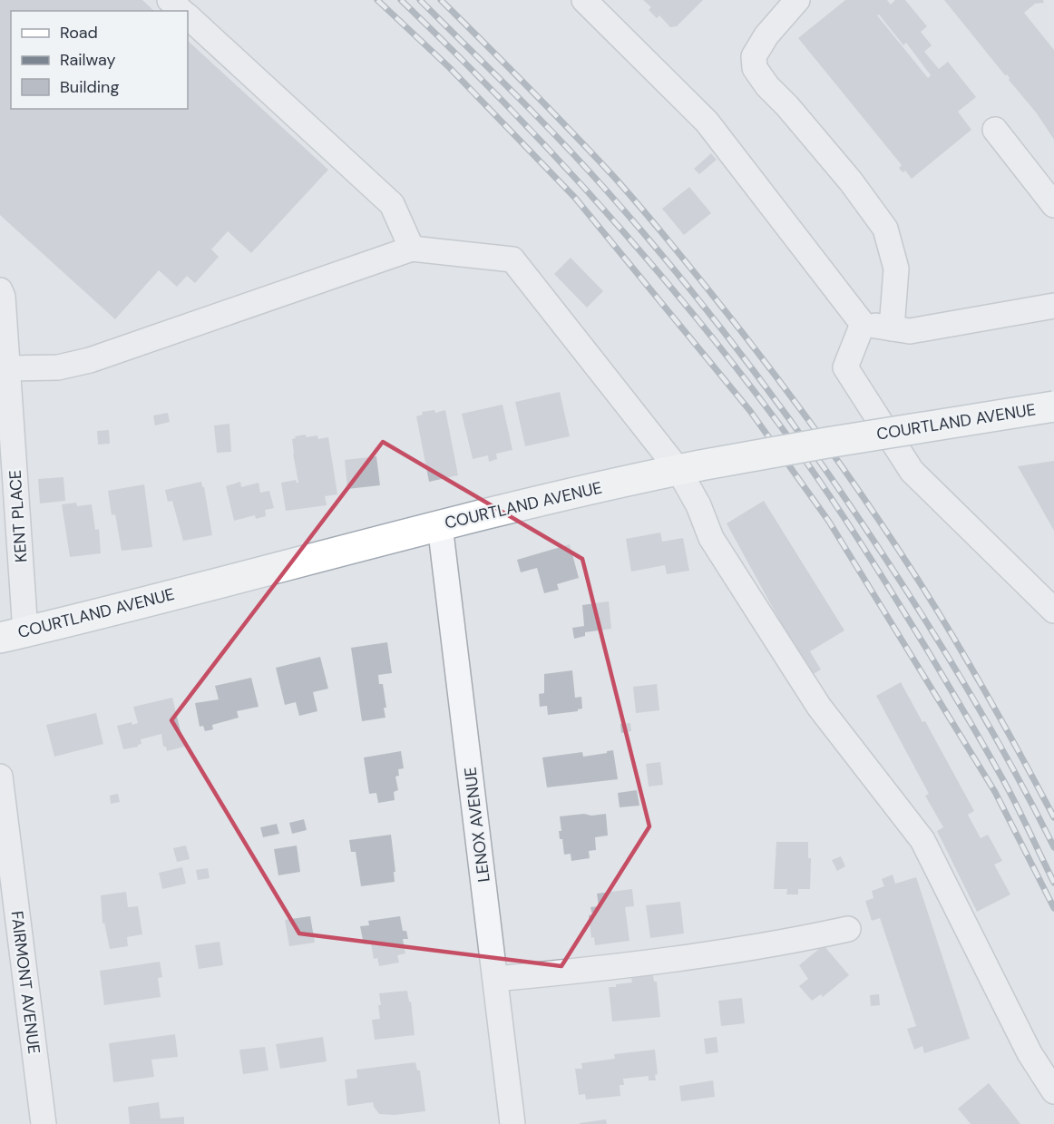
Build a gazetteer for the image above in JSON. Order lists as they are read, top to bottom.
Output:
{
  "streets": {
    "main road": ["COURTLAND AVENUE"],
    "street": ["KENT PLACE", "LENOX AVENUE", "FAIRMONT AVENUE"]
  },
  "crossings": [
    ["COURTLAND AVENUE", "KENT PLACE"],
    ["COURTLAND AVENUE", "LENOX AVENUE"]
  ],
  "legend": ["Road", "Railway", "Building"]
}
